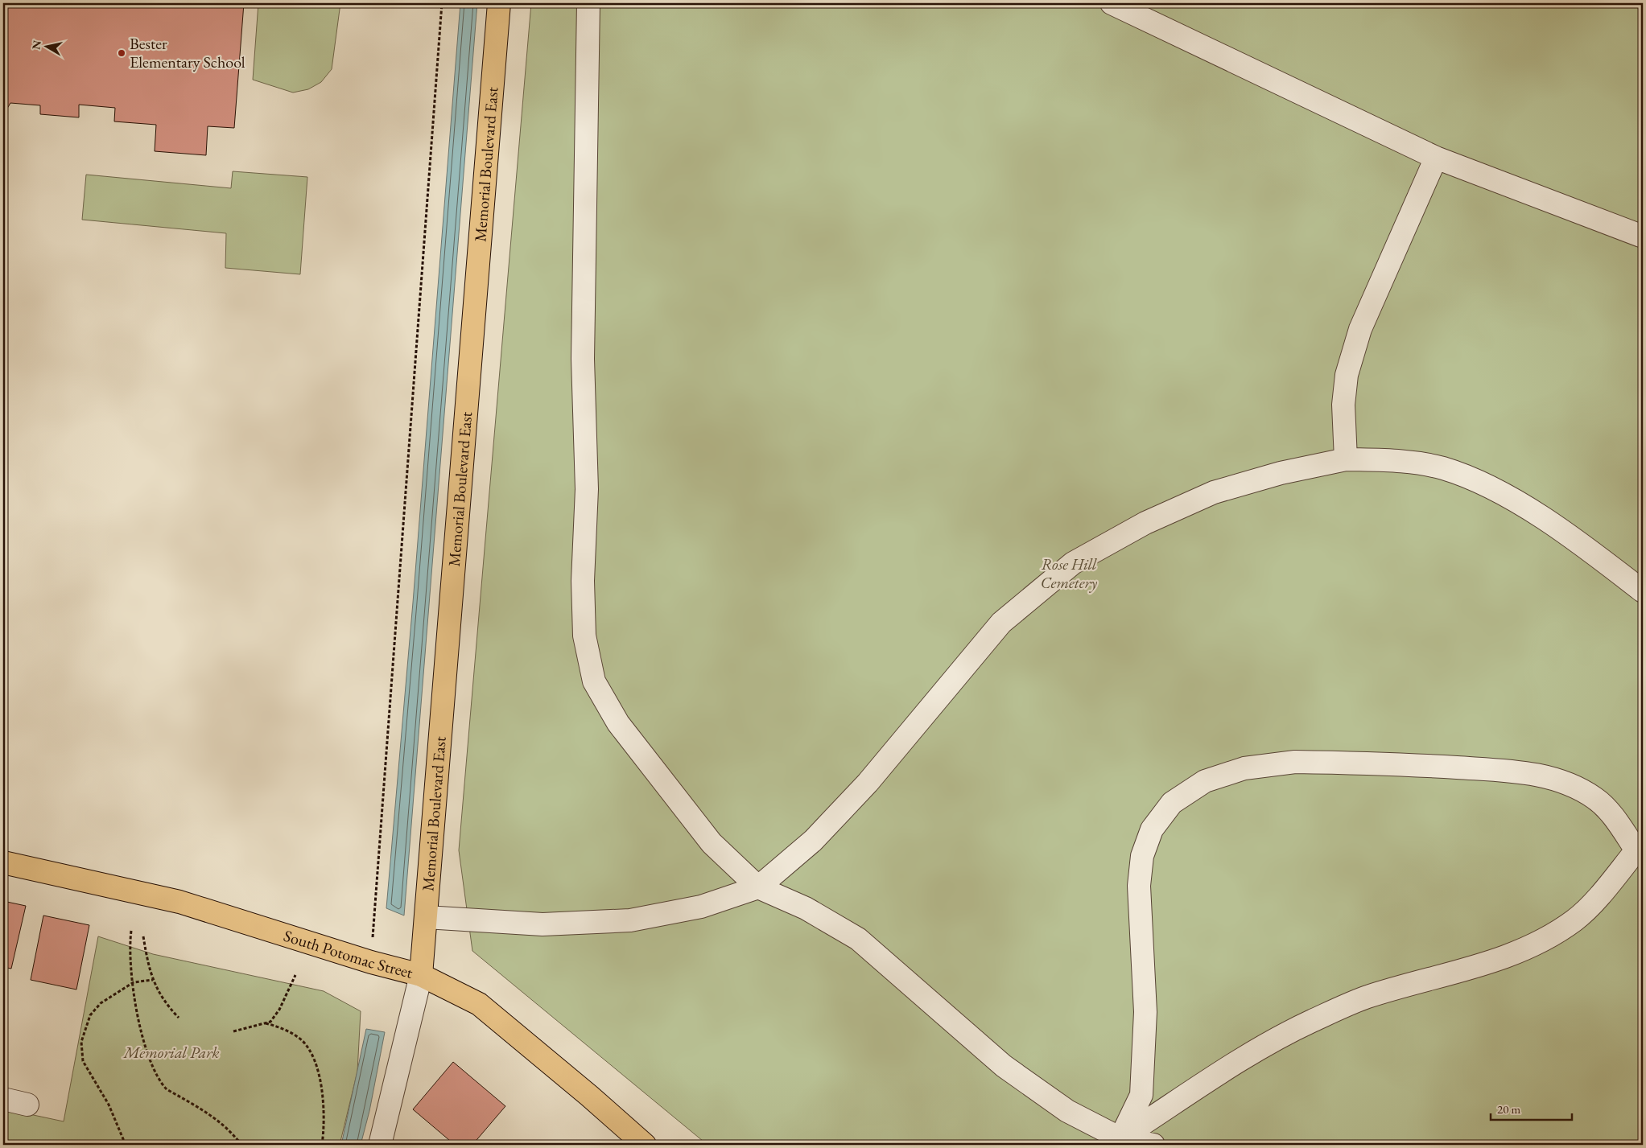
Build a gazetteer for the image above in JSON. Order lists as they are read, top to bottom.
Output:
{
  "streets": {
    "main road": ["Memorial Boulevard East", "South Potomac Street"]
  },
  "crossings": [
    ["Memorial Boulevard East", "South Potomac Street"]
  ],
  "parks": ["Rose Hill Cemetery", "Memorial Park"],
  "places": ["Bester Elementary School"],
  "scale_bar": "20 m",
  "north": "left"
}
